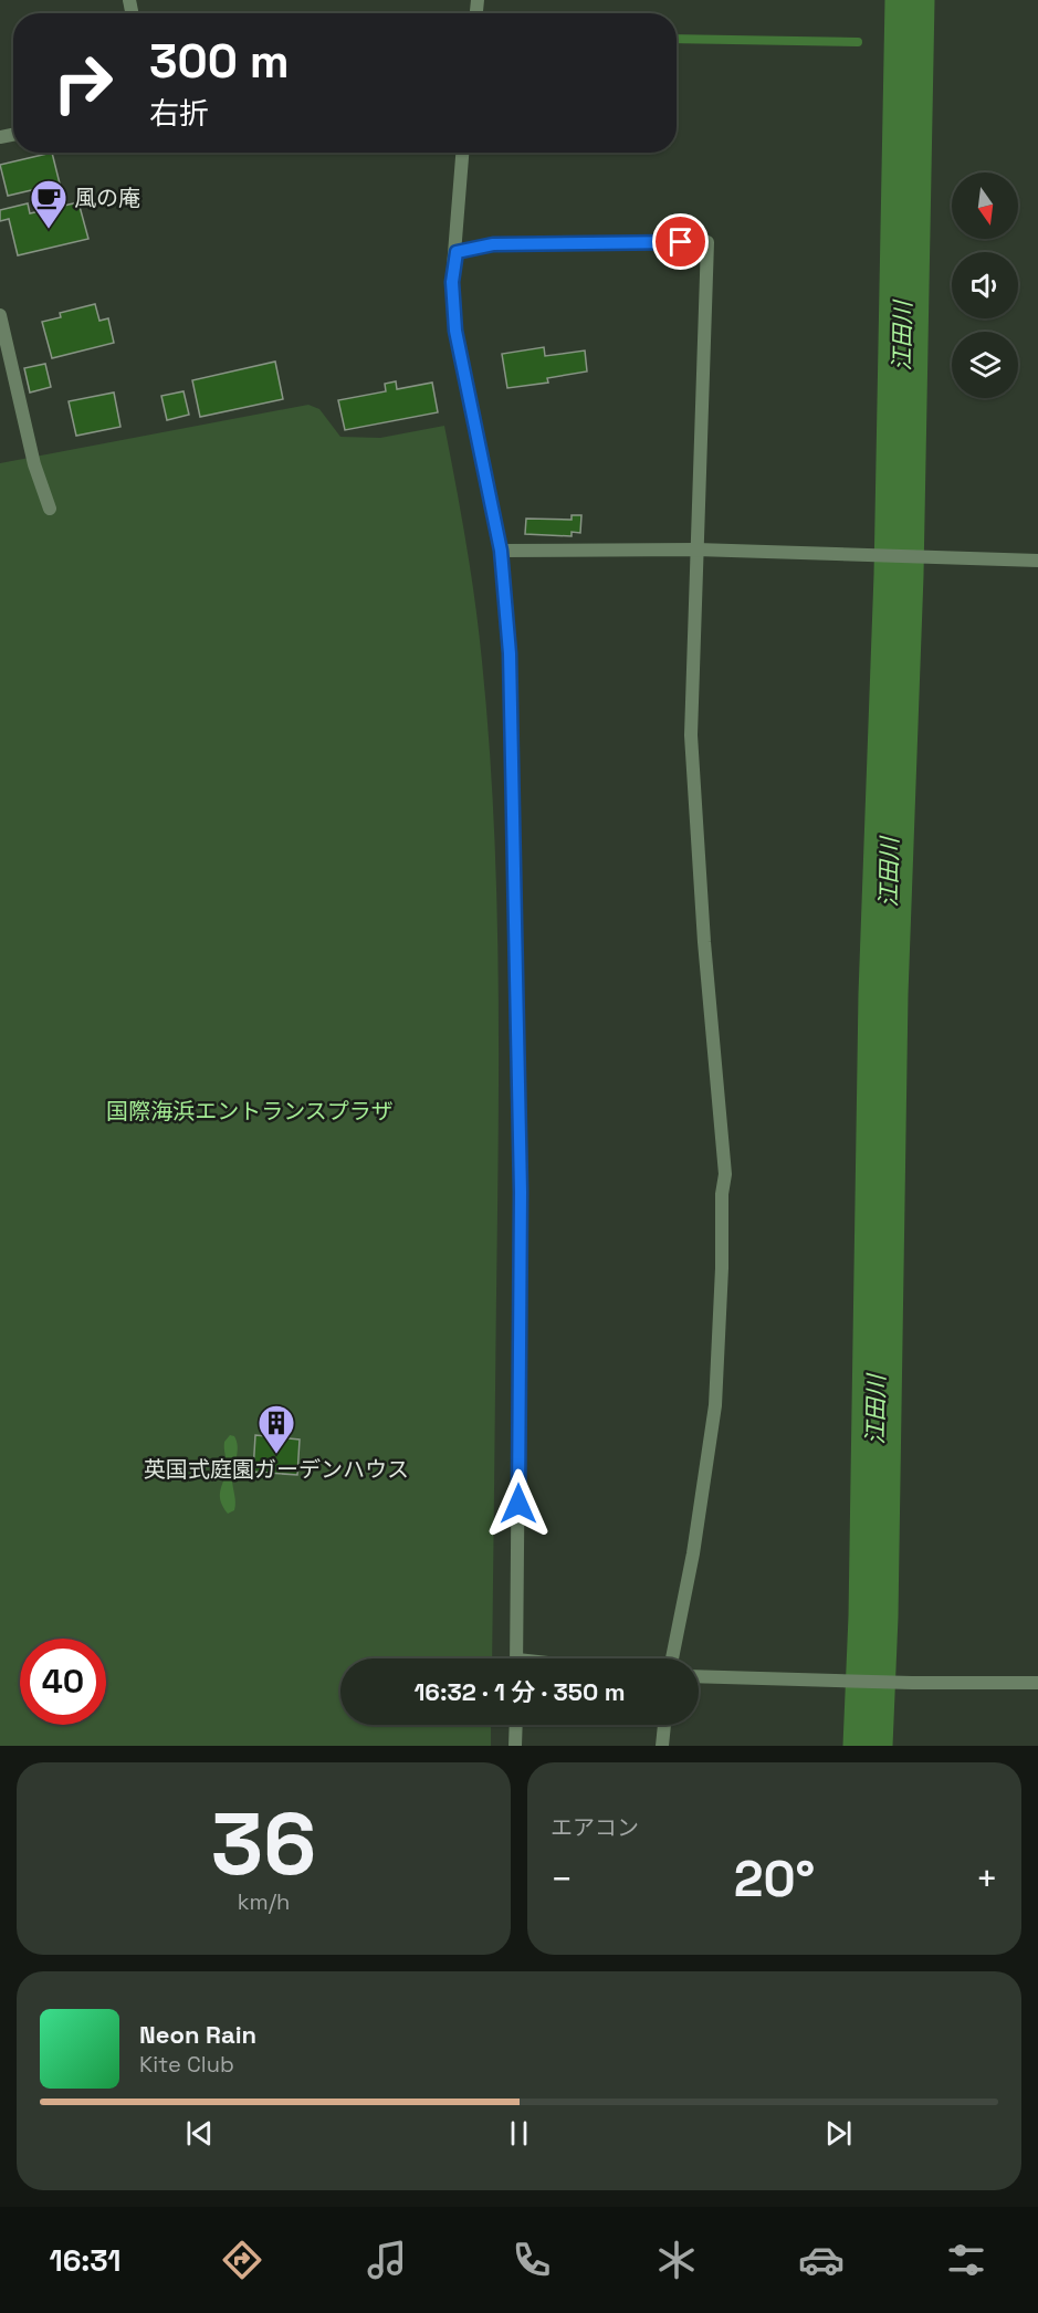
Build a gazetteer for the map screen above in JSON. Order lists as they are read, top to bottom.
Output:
{
  "water": ["江田川"],
  "parks": ["国際海浜エントランスプラザ"],
  "places": {
    "cafe": ["風の庵"],
    "building": ["英国式庭園ガーデンハウス"]
  },
  "north": "bottom",
  "page": {
    "turn": ["300 m", "右折"],
    "limit": "40",
    "trip": "16:32 · 1 分 · 350 m",
    "tile": [
      ["36", "km/h"],
      "エアコン"
    ],
    "heat": ["−", "20°", "+"],
    "song": ["Neon Rain", "Kite Club"],
    "tabs": "16:31"
  }
}
